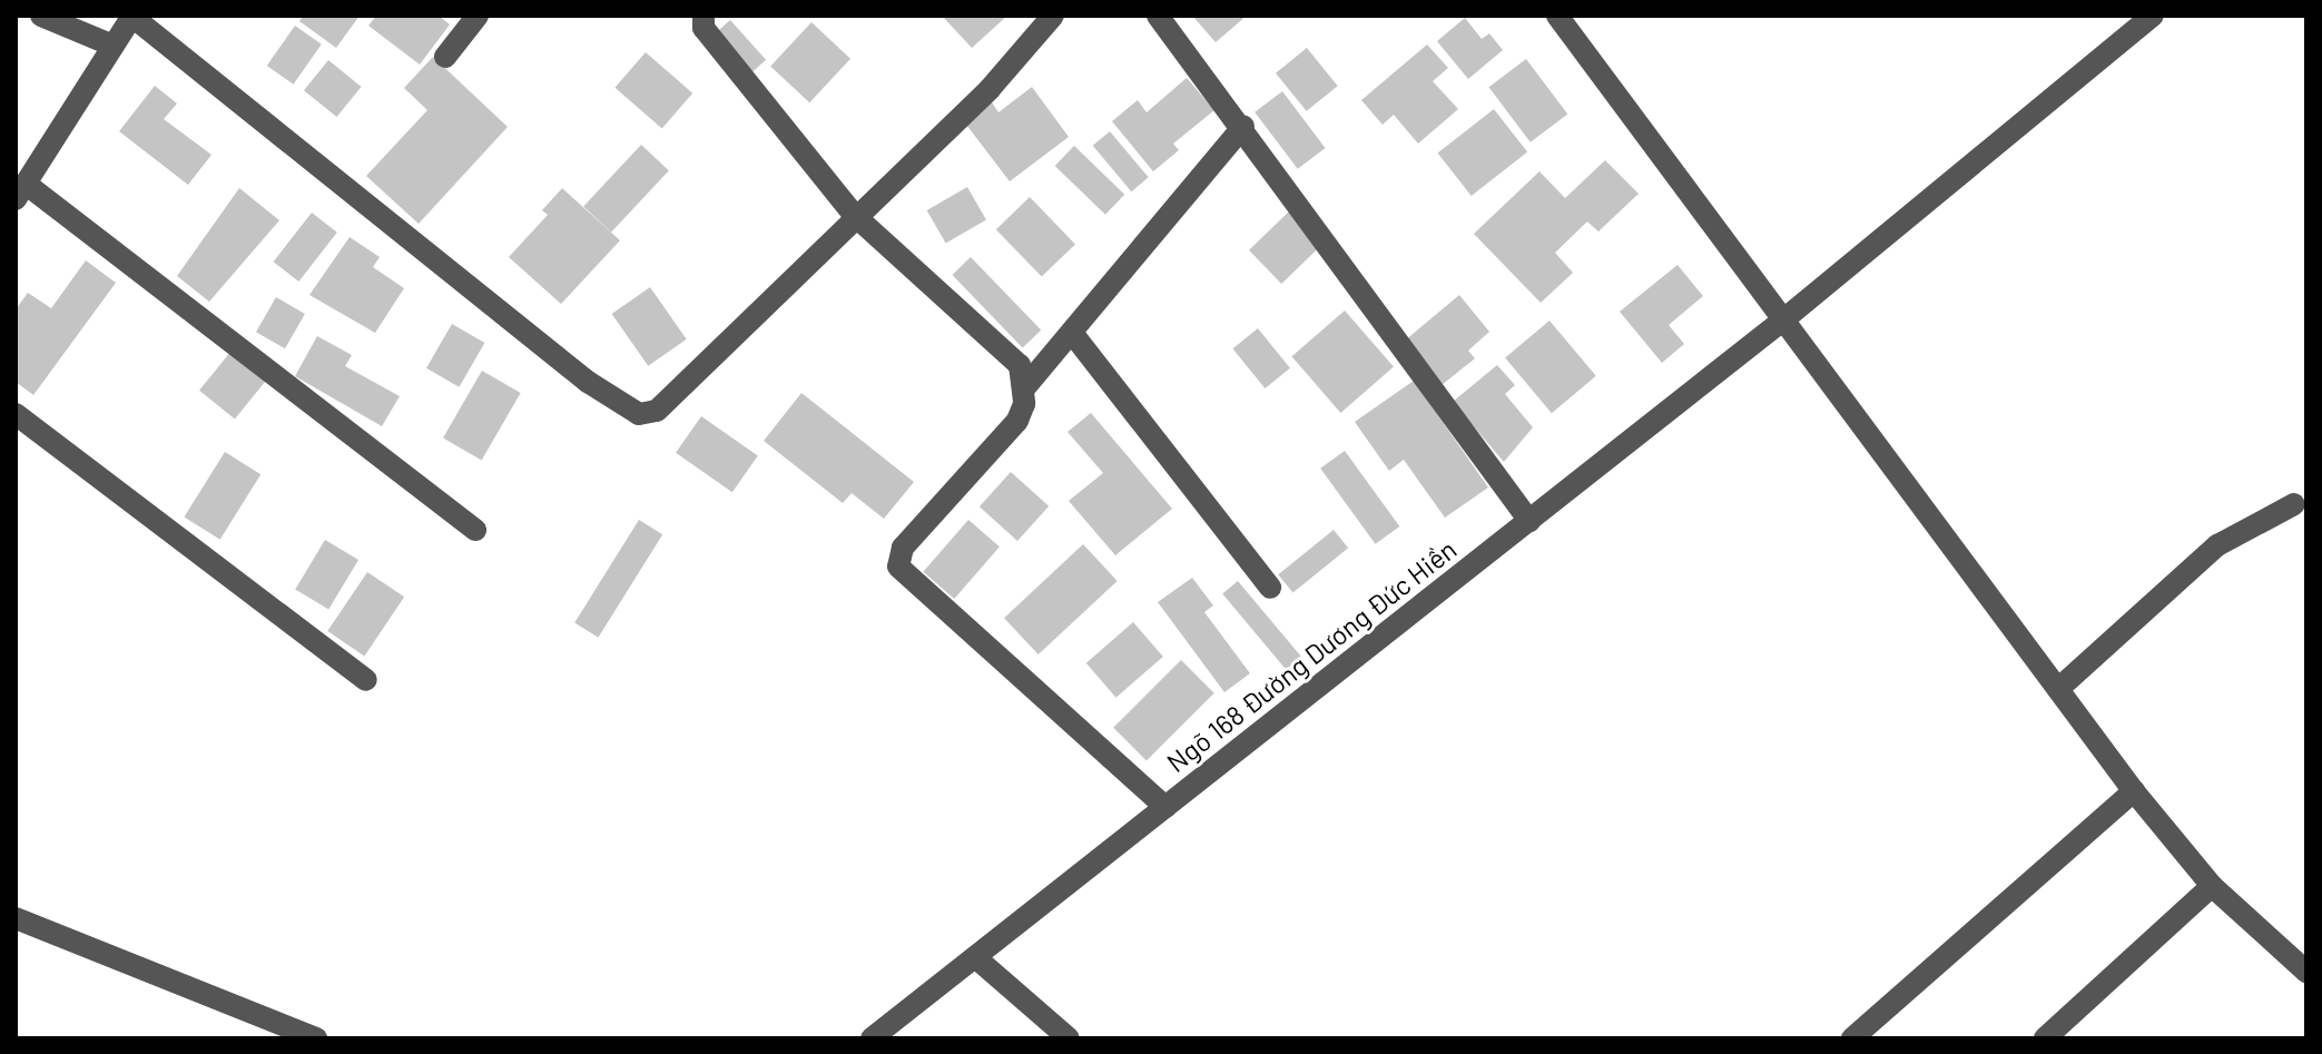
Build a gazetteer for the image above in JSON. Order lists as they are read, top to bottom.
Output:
{
  "streets": {
    "street": ["Ngõ 168 Đường Dương Đức Hiền"]
  }
}
